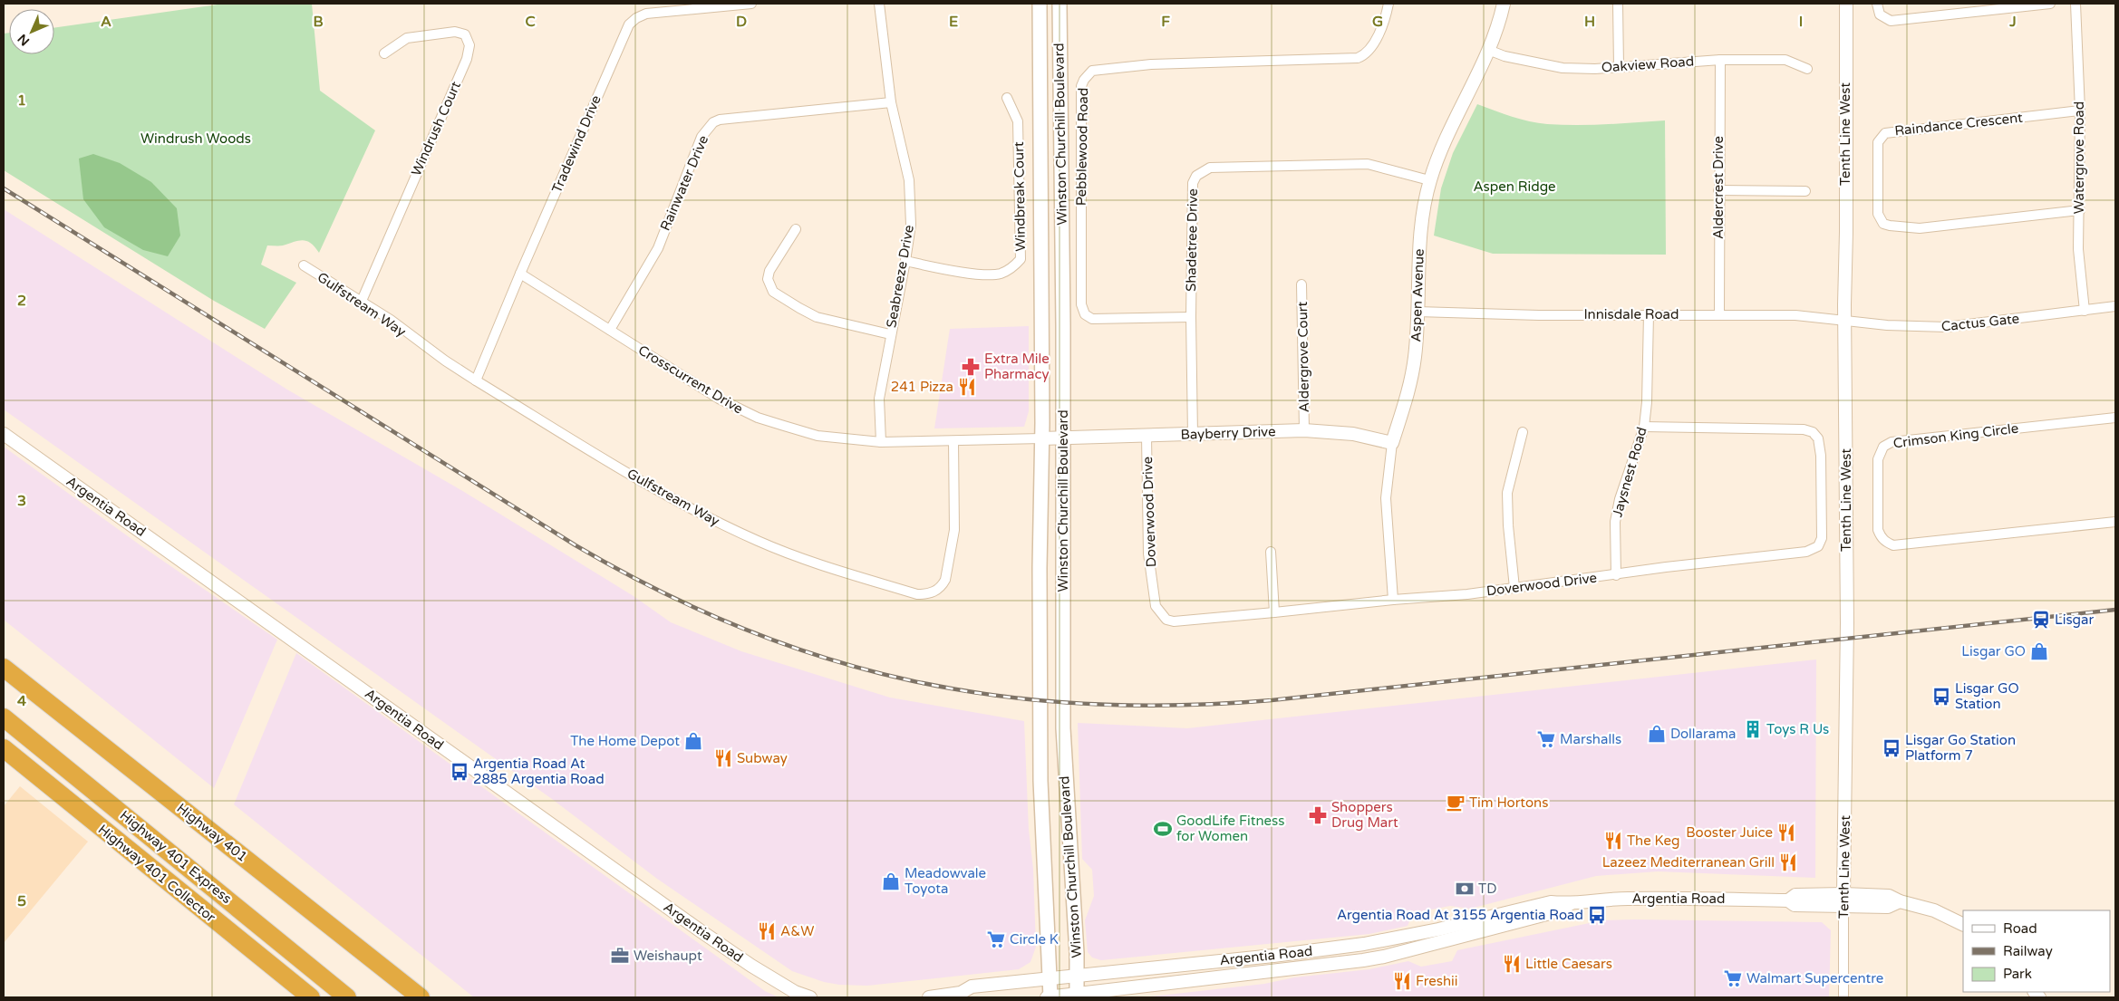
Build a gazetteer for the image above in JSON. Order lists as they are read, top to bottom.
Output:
{
  "streets": {
    "highway": ["Highway 401", "Highway 401 Express", "Highway 401 Collector"],
    "main road": ["Winston Churchill Boulevard"],
    "street": [
      "Oakview Road",
      "Raindance Crescent",
      "Windrush Court",
      "Tenth Line West",
      "Tradewind Drive",
      "Pebblewood Road",
      "Watergrove Road",
      "Rainwater Drive",
      "Aldercrest Drive",
      "Windbreak Court",
      "Shadetree Drive",
      "Seabreeze Drive",
      "Aspen Avenue",
      "Gulfstream Way",
      "Innisdale Road",
      "Cactus Gate",
      "Aldergrove Court",
      "Crosscurrent Drive",
      "Bayberry Drive",
      "Crimson King Circle",
      "Jaysnest Road",
      "Argentia Road",
      "Doverwood Drive"
    ]
  },
  "crossings": [
    ["Oakview Road", "Aldercrest Drive"],
    ["Oakview Road", "Aspen Avenue"],
    ["Raindance Crescent", "Watergrove Road"],
    ["Windrush Court", "Gulfstream Way"],
    ["Winston Churchill Boulevard", "Crosscurrent Drive"],
    ["Winston Churchill Boulevard", "Bayberry Drive"],
    ["Winston Churchill Boulevard", "Argentia Road"],
    ["Tenth Line West", "Innisdale Road"],
    ["Tenth Line West", "Cactus Gate"],
    ["Tenth Line West", "Argentia Road"],
    ["Tradewind Drive", "Gulfstream Way"],
    ["Tradewind Drive", "Crosscurrent Drive"],
    ["Pebblewood Road", "Shadetree Drive"],
    ["Watergrove Road", "Cactus Gate"],
    ["Rainwater Drive", "Seabreeze Drive"],
    ["Rainwater Drive", "Crosscurrent Drive"],
    ["Aldercrest Drive", "Innisdale Road"],
    ["Windbreak Court", "Seabreeze Drive"],
    ["Shadetree Drive", "Aspen Avenue"],
    ["Shadetree Drive", "Bayberry Drive"],
    ["Seabreeze Drive", "Crosscurrent Drive"],
    ["Aspen Avenue", "Innisdale Road"],
    ["Aspen Avenue", "Bayberry Drive"],
    ["Aspen Avenue", "Doverwood Drive"],
    ["Gulfstream Way", "Crosscurrent Drive"],
    ["Innisdale Road", "Cactus Gate"],
    ["Innisdale Road", "Jaysnest Road"],
    ["Aldergrove Court", "Bayberry Drive"],
    ["Crosscurrent Drive", "Bayberry Drive"],
    ["Bayberry Drive", "Doverwood Drive"],
    ["Jaysnest Road", "Doverwood Drive"]
  ],
  "parks": ["Windrush Woods", "Aspen Ridge"],
  "places": {
    "pharmacy": ["Extra Mile Pharmacy", "Shoppers Drug Mart"],
    "restaurant": [
      "241 Pizza",
      "Subway",
      "Booster Juice",
      "The Keg",
      "Lazeez Mediterranean Grill",
      "A&W",
      "Little Caesars",
      "Freshii"
    ],
    "station": ["Lisgar"],
    "shop": [
      "Lisgar GO",
      "Dollarama",
      "The Home Depot",
      "Meadowvale Toyota"
    ],
    "bus stop": [
      "Lisgar GO Station",
      "Lisgar Go Station Platform 7",
      "Argentia Road At 2885 Argentia Road",
      "Argentia Road At 3155 Argentia Road"
    ],
    "building": ["Toys R Us"],
    "supermarket": ["Marshalls", "Circle K", "Walmart Supercentre"],
    "cafe": ["Tim Hortons"],
    "sports": ["GoodLife Fitness for Women"],
    "bank": ["TD"],
    "office": ["Weishaupt"]
  },
  "legend": ["Road", "Railway", "Park"],
  "north": "bottom left",
  "grid": {
    "columns": [
      "A",
      "B",
      "C",
      "D",
      "E",
      "F",
      "G",
      "H",
      "I",
      "J"
    ],
    "rows": [
      "1",
      "2",
      "3",
      "4",
      "5"
    ]
  }
}
